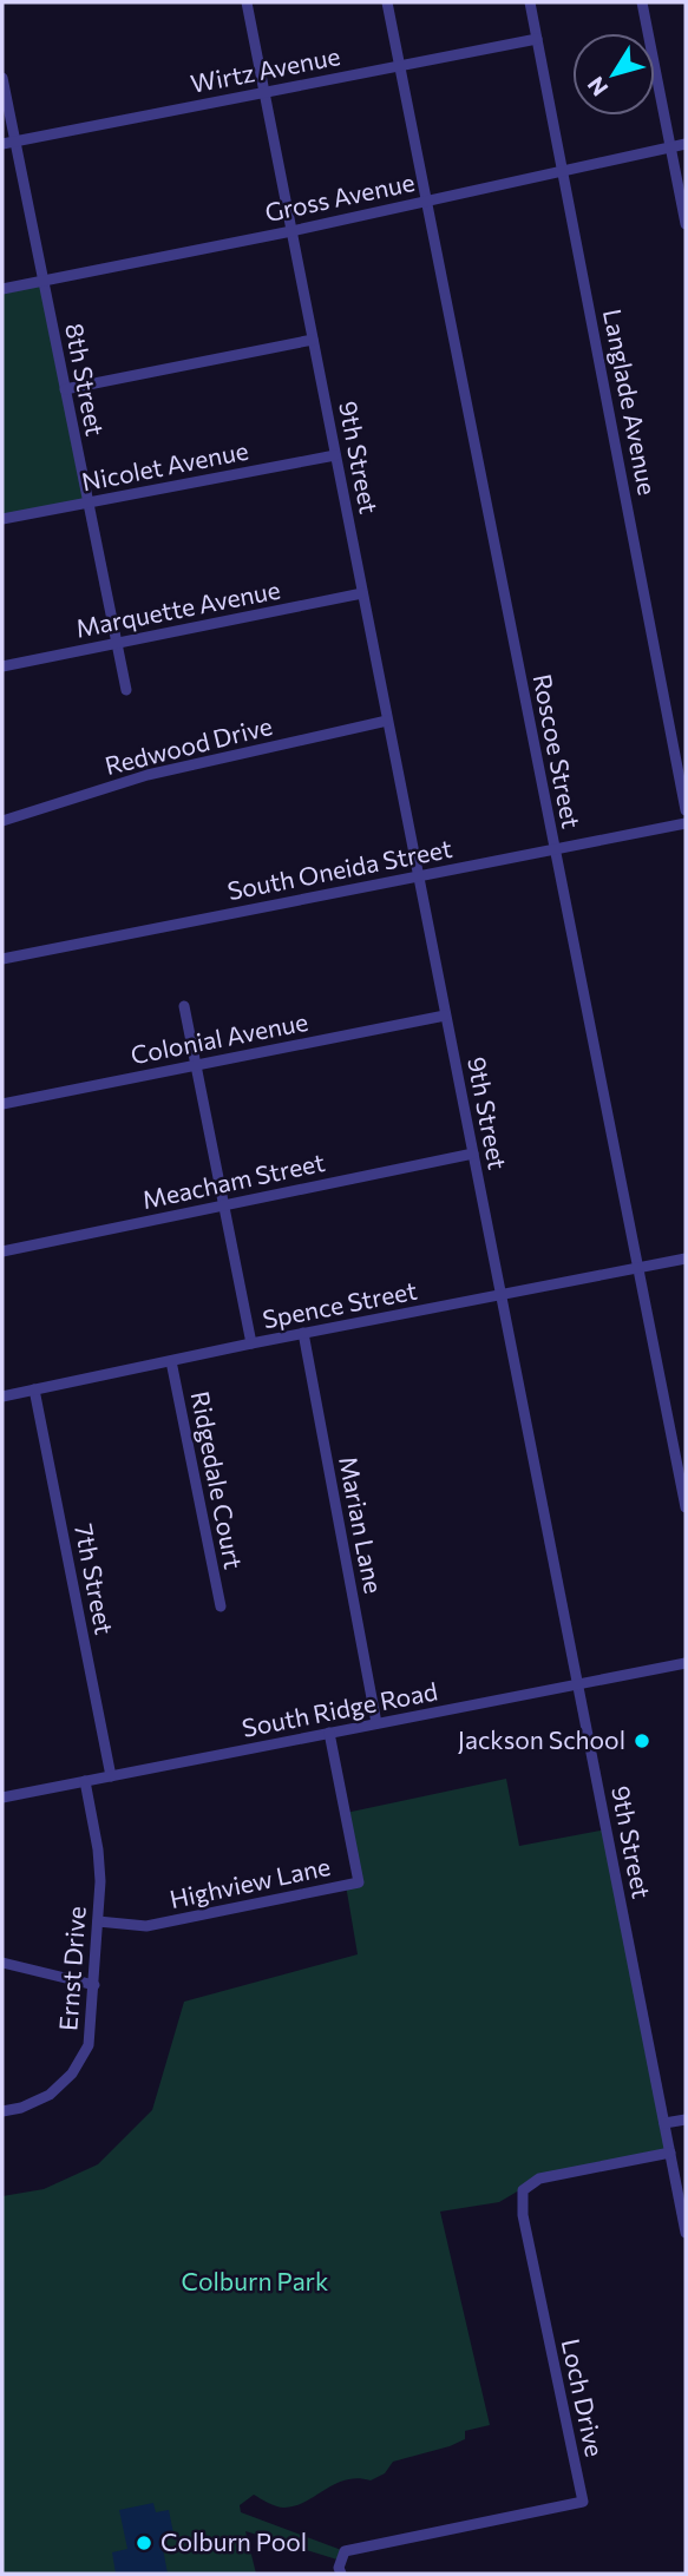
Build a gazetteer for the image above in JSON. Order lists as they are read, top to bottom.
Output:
{
  "streets": {
    "street": [
      "Wirtz Avenue",
      "Gross Avenue",
      "8th Street",
      "Langlade Avenue",
      "9th Street",
      "Nicolet Avenue",
      "Marquette Avenue",
      "Redwood Drive",
      "Roscoe Street",
      "South Oneida Street",
      "Colonial Avenue",
      "Meacham Street",
      "Spence Street",
      "Ridgedale Court",
      "Marian Lane",
      "7th Street",
      "South Ridge Road",
      "Highview Lane",
      "Ernst Drive",
      "Loch Drive"
    ]
  },
  "crossings": [
    ["Wirtz Avenue", "8th Street"],
    ["Wirtz Avenue", "Langlade Avenue"],
    ["Wirtz Avenue", "9th Street"],
    ["Wirtz Avenue", "Roscoe Street"],
    ["Gross Avenue", "8th Street"],
    ["Gross Avenue", "Langlade Avenue"],
    ["Gross Avenue", "9th Street"],
    ["Gross Avenue", "Roscoe Street"],
    ["8th Street", "Nicolet Avenue"],
    ["8th Street", "Marquette Avenue"],
    ["9th Street", "Nicolet Avenue"],
    ["9th Street", "Marquette Avenue"],
    ["9th Street", "Redwood Drive"],
    ["9th Street", "South Oneida Street"],
    ["9th Street", "Colonial Avenue"],
    ["9th Street", "Meacham Street"],
    ["9th Street", "Spence Street"],
    ["9th Street", "South Ridge Road"],
    ["9th Street", "Loch Drive"],
    ["Roscoe Street", "South Oneida Street"],
    ["Roscoe Street", "Spence Street"],
    ["Spence Street", "Ridgedale Court"],
    ["Spence Street", "Marian Lane"],
    ["Spence Street", "7th Street"],
    ["Marian Lane", "South Ridge Road"],
    ["7th Street", "South Ridge Road"],
    ["South Ridge Road", "Highview Lane"],
    ["South Ridge Road", "Ernst Drive"],
    ["Highview Lane", "Ernst Drive"]
  ],
  "parks": ["Colburn Park"],
  "places": ["Jackson School", "Colburn Pool"],
  "north": "bottom left"
}
